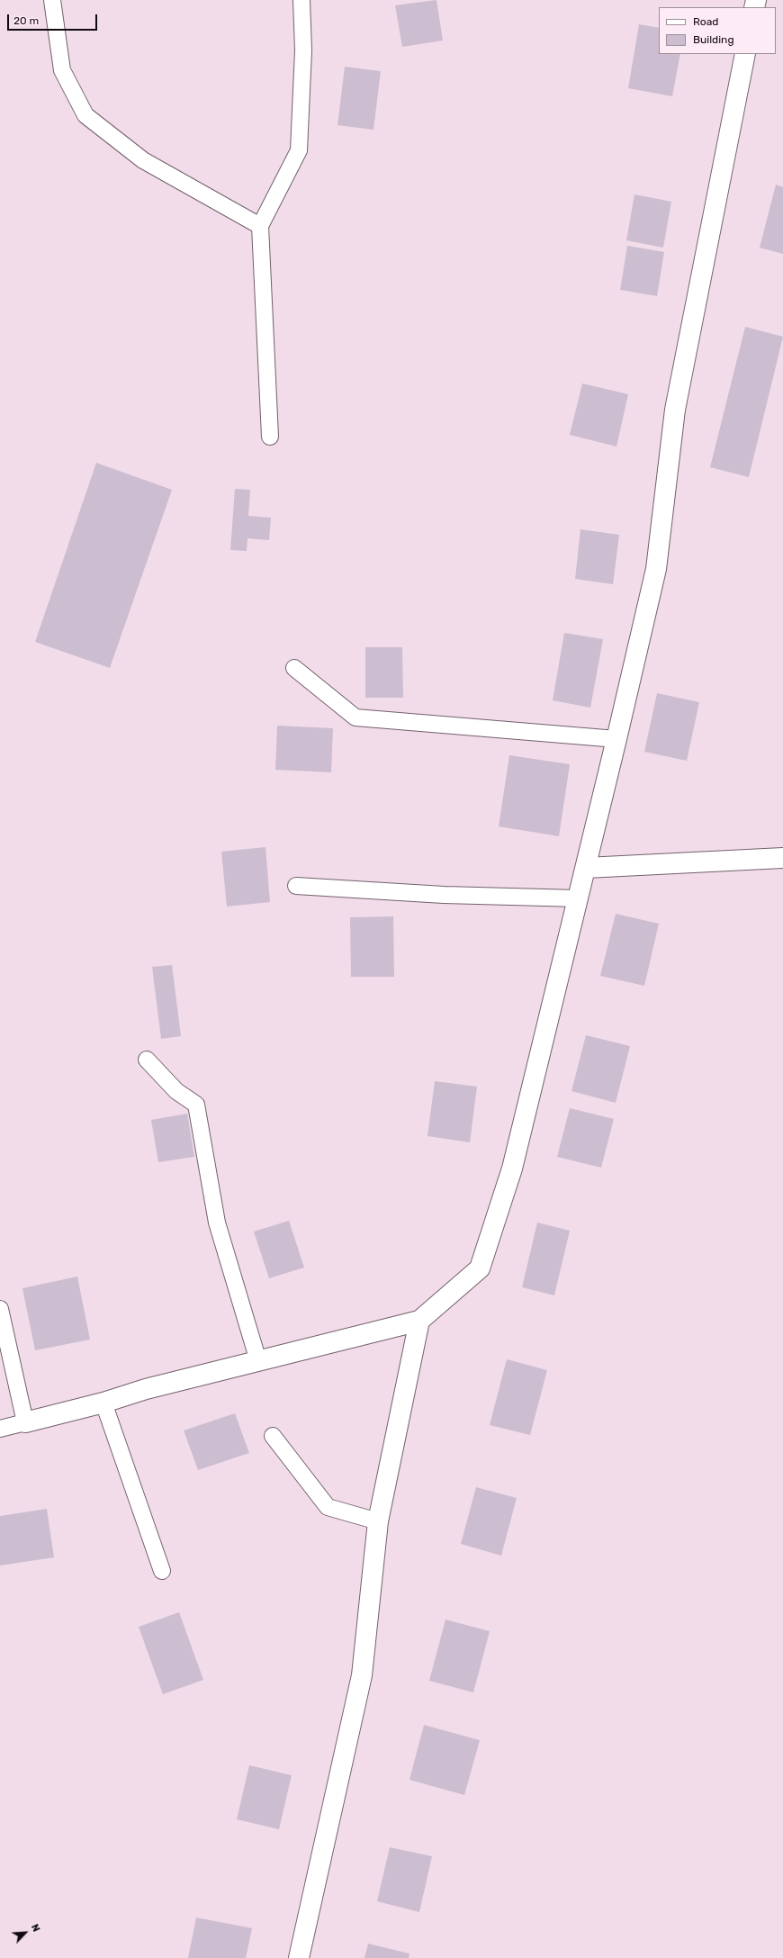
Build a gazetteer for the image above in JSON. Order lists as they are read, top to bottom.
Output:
{
  "legend": ["Road", "Building"],
  "scale_bar": "20 m",
  "north": "top right"
}
